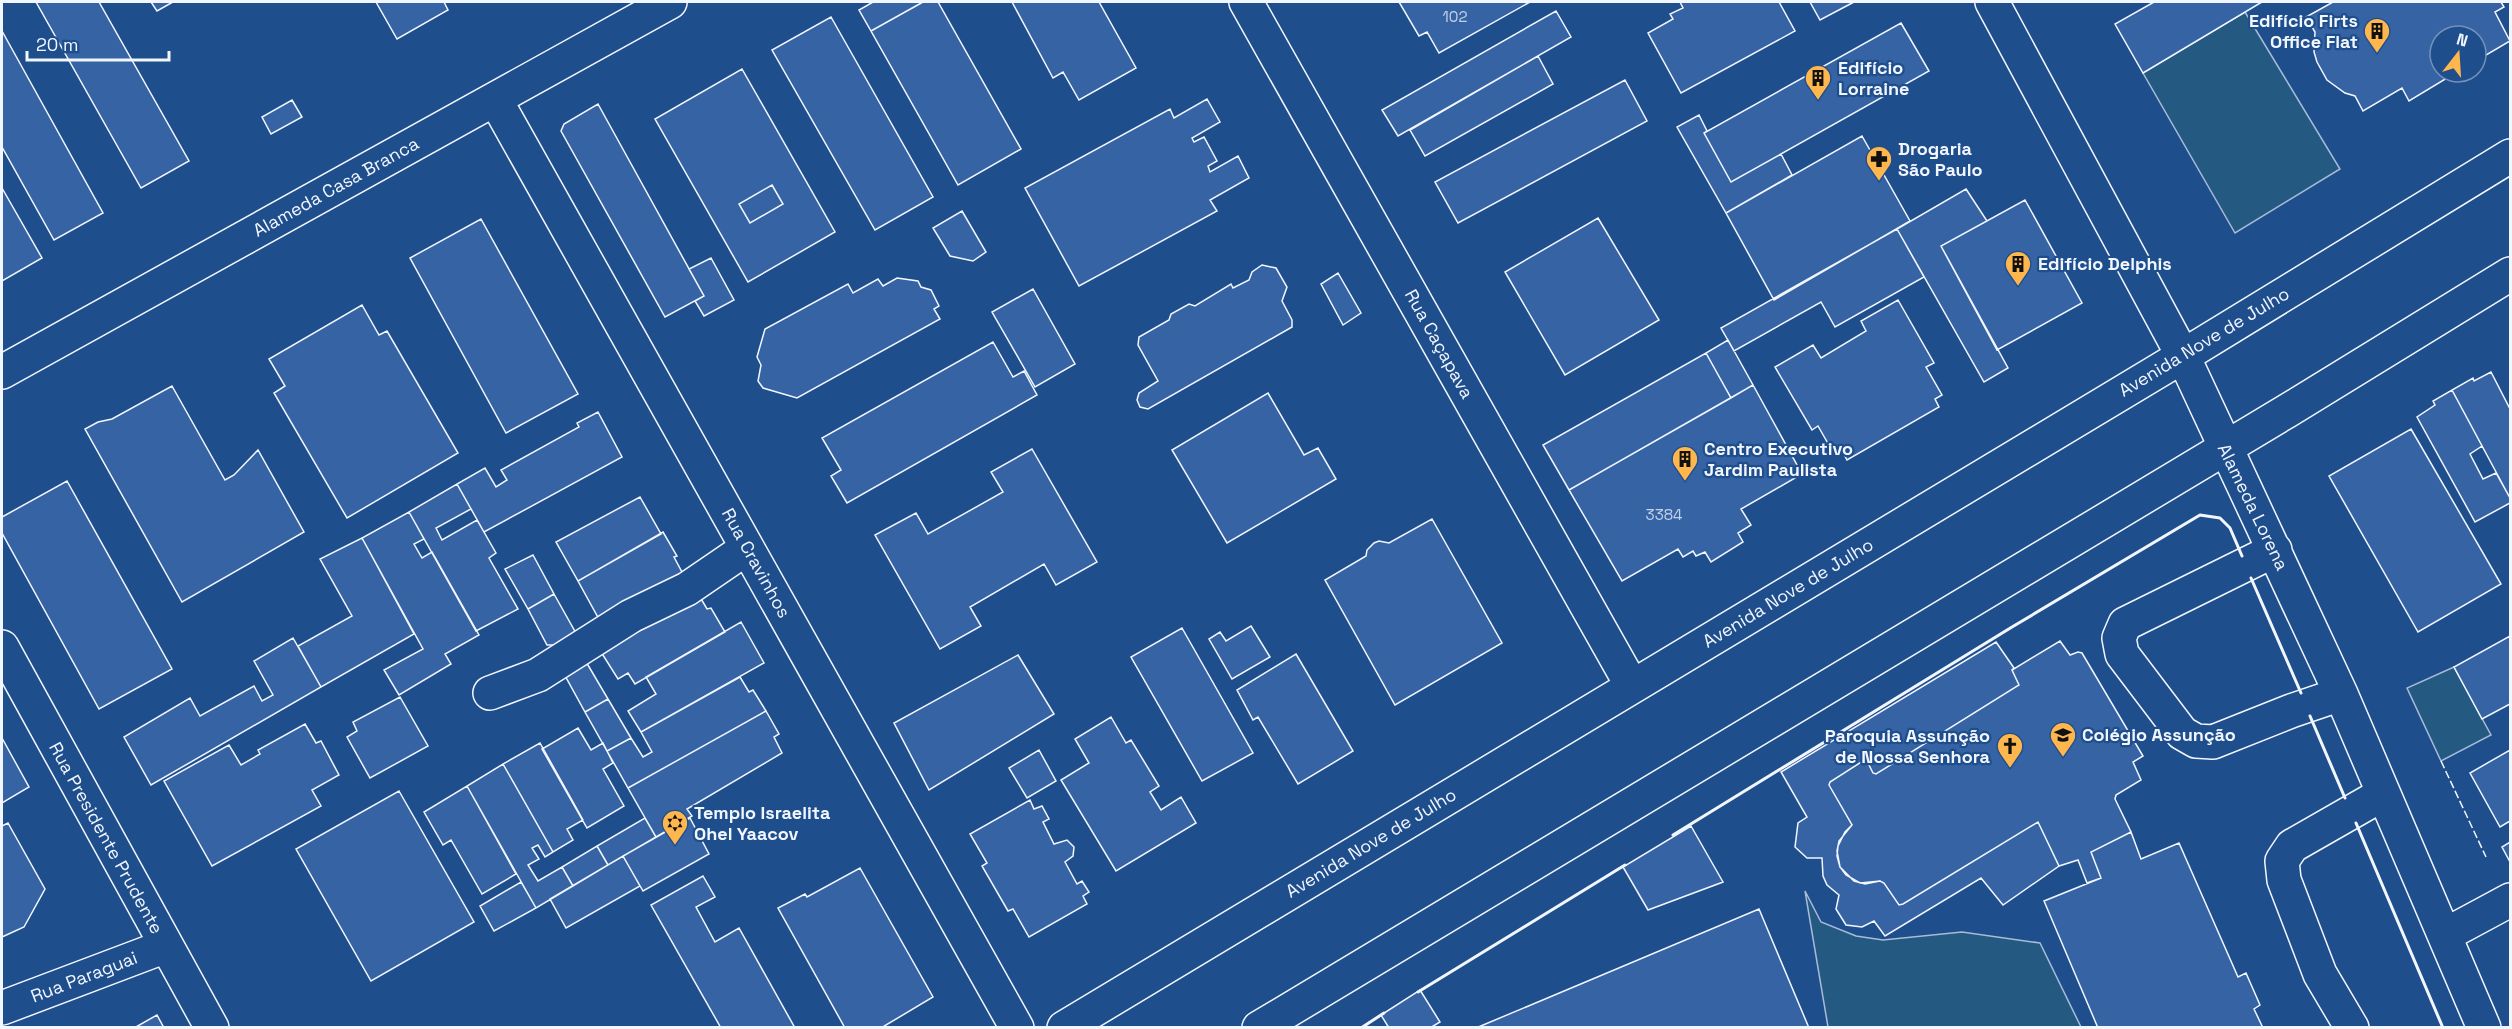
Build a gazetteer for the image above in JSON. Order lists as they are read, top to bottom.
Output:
{
  "streets": {
    "street": [
      "Alameda Casa Branca",
      "Avenida Nove de Julho",
      "Rua Caçapava",
      "Alameda Lorena",
      "Rua Cravinhos",
      "Rua Presidente Prudente",
      "Rua Paraguai"
    ]
  },
  "crossings": [
    ["Alameda Casa Branca", "Rua Cravinhos"],
    ["Avenida Nove de Julho", "Rua Caçapava"],
    ["Avenida Nove de Julho", "Alameda Lorena"],
    ["Rua Presidente Prudente", "Rua Paraguai"]
  ],
  "places": {
    "building": [
      "Edifício Firts Office Flat",
      "Edifício Lorraine",
      "Edifício Delphis",
      "Centro Executivo Jardim Paulista"
    ],
    "pharmacy": ["Drogaria São Paulo"],
    "school or university": ["Colégio Assunção"],
    "church": ["Paroquia Assunção de Nossa Senhora"],
    "synagogue": ["Templo Israelita Ohel Yaacov"]
  },
  "house_numbers": ["102", "3384"],
  "scale_bar": "20 m",
  "north": "top"
}
